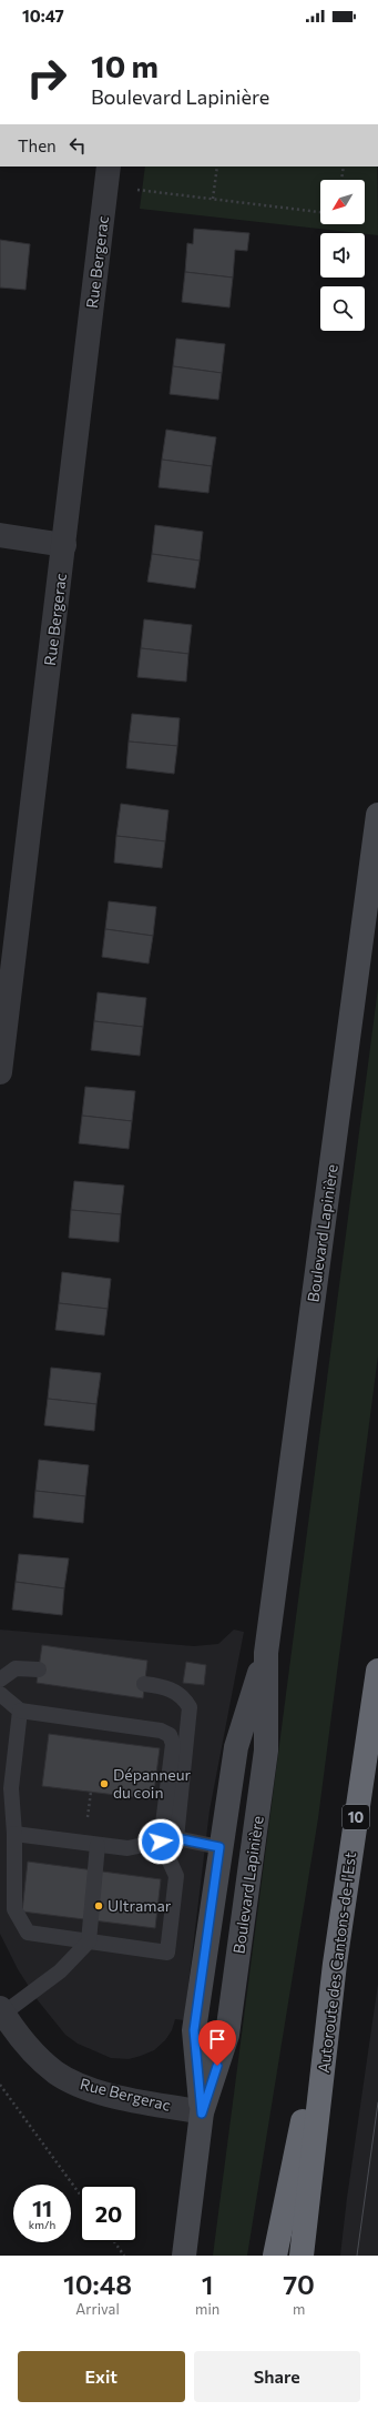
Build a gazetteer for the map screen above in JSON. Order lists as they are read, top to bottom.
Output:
{
  "streets": {
    "highway": ["10", "Autoroute des Cantons-de-l'Est"],
    "main road": ["Boulevard Lapinière"],
    "street": ["Rue Bergerac"]
  },
  "crossings": [
    ["Rue Bergerac", "Boulevard Lapinière"]
  ],
  "places": ["Dépanneur du coin", "Ultramar"],
  "north": "bottom left",
  "page": {
    "status": "10:47",
    "turn": ["10 m", "Boulevard Lapinière"],
    "then": "Then",
    "speed": "11 km/h",
    "limit": "20",
    "eta": [
      "10:48",
      "Arrival",
      "1",
      "min",
      "70",
      "m"
    ],
    "buttons": ["Exit", "Share"]
  }
}
